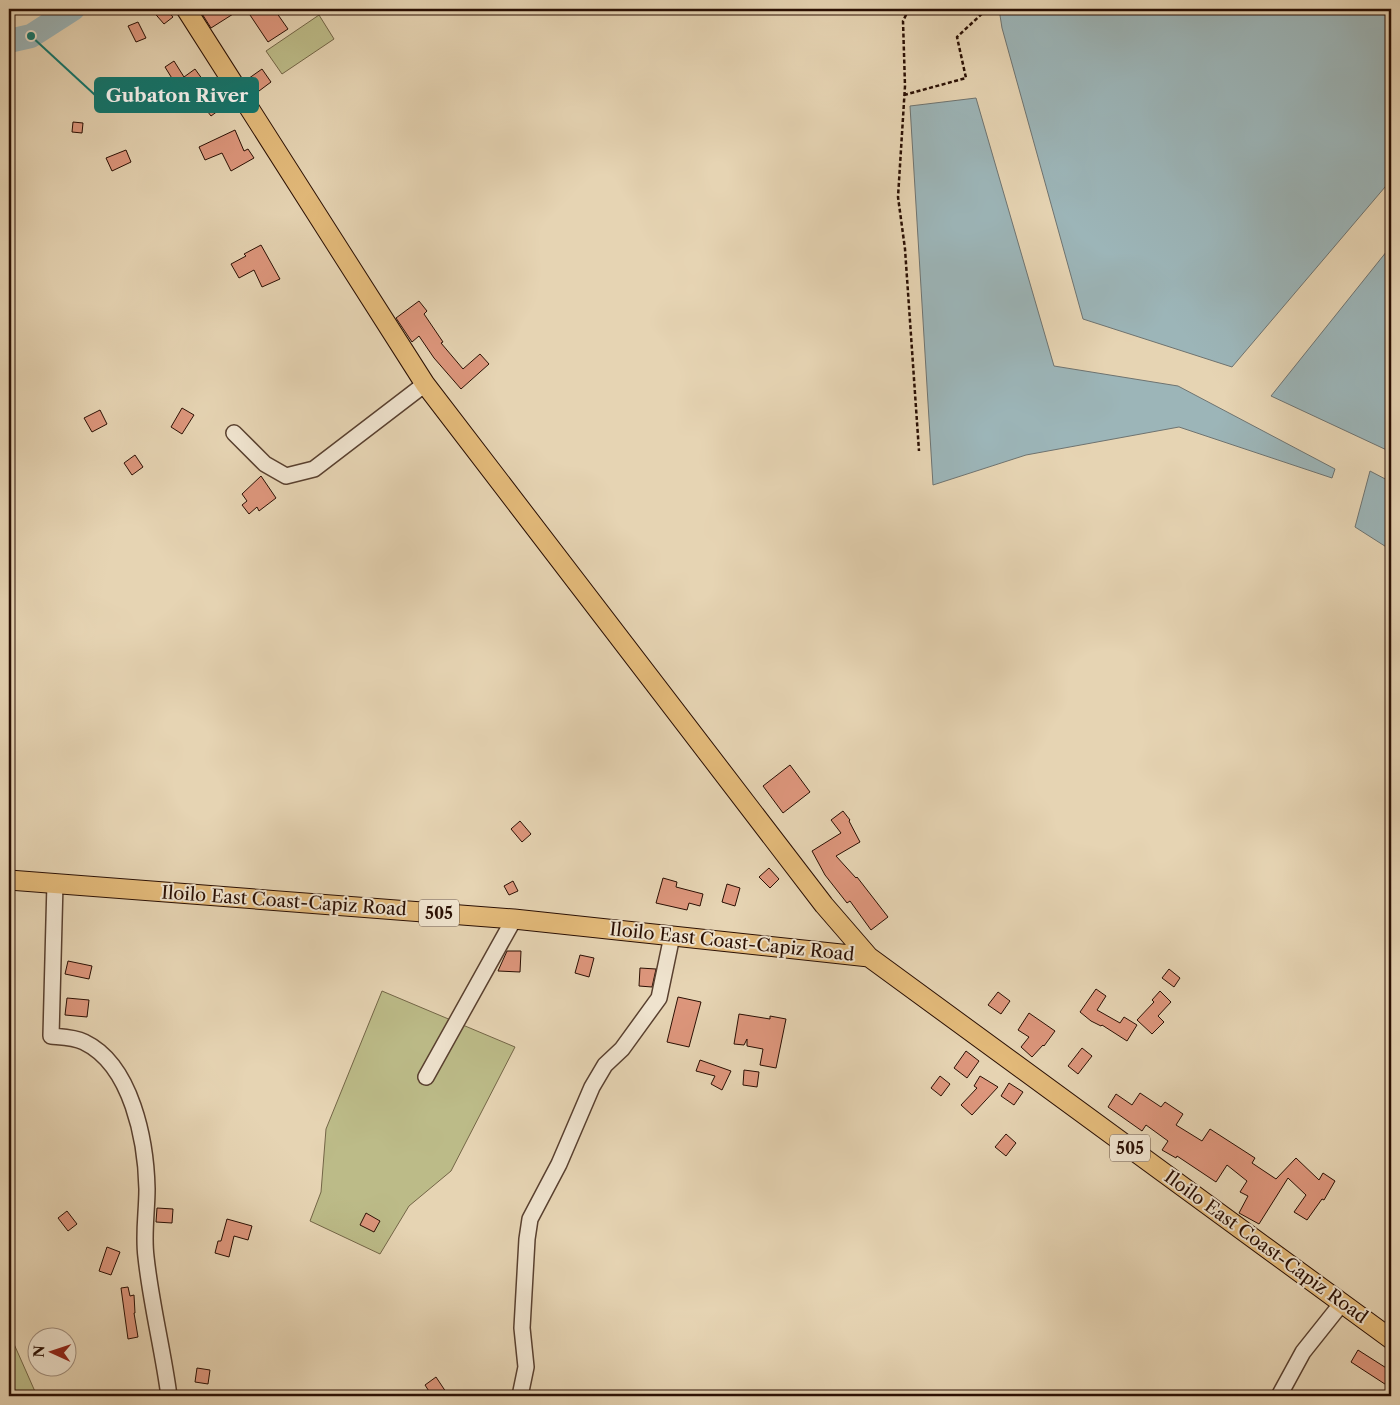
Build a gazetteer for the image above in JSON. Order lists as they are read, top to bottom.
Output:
{
  "streets": {
    "main road": ["Iloilo East Coast-Capiz Road", "505"]
  },
  "places": ["Gubaton River"],
  "north": "left"
}
